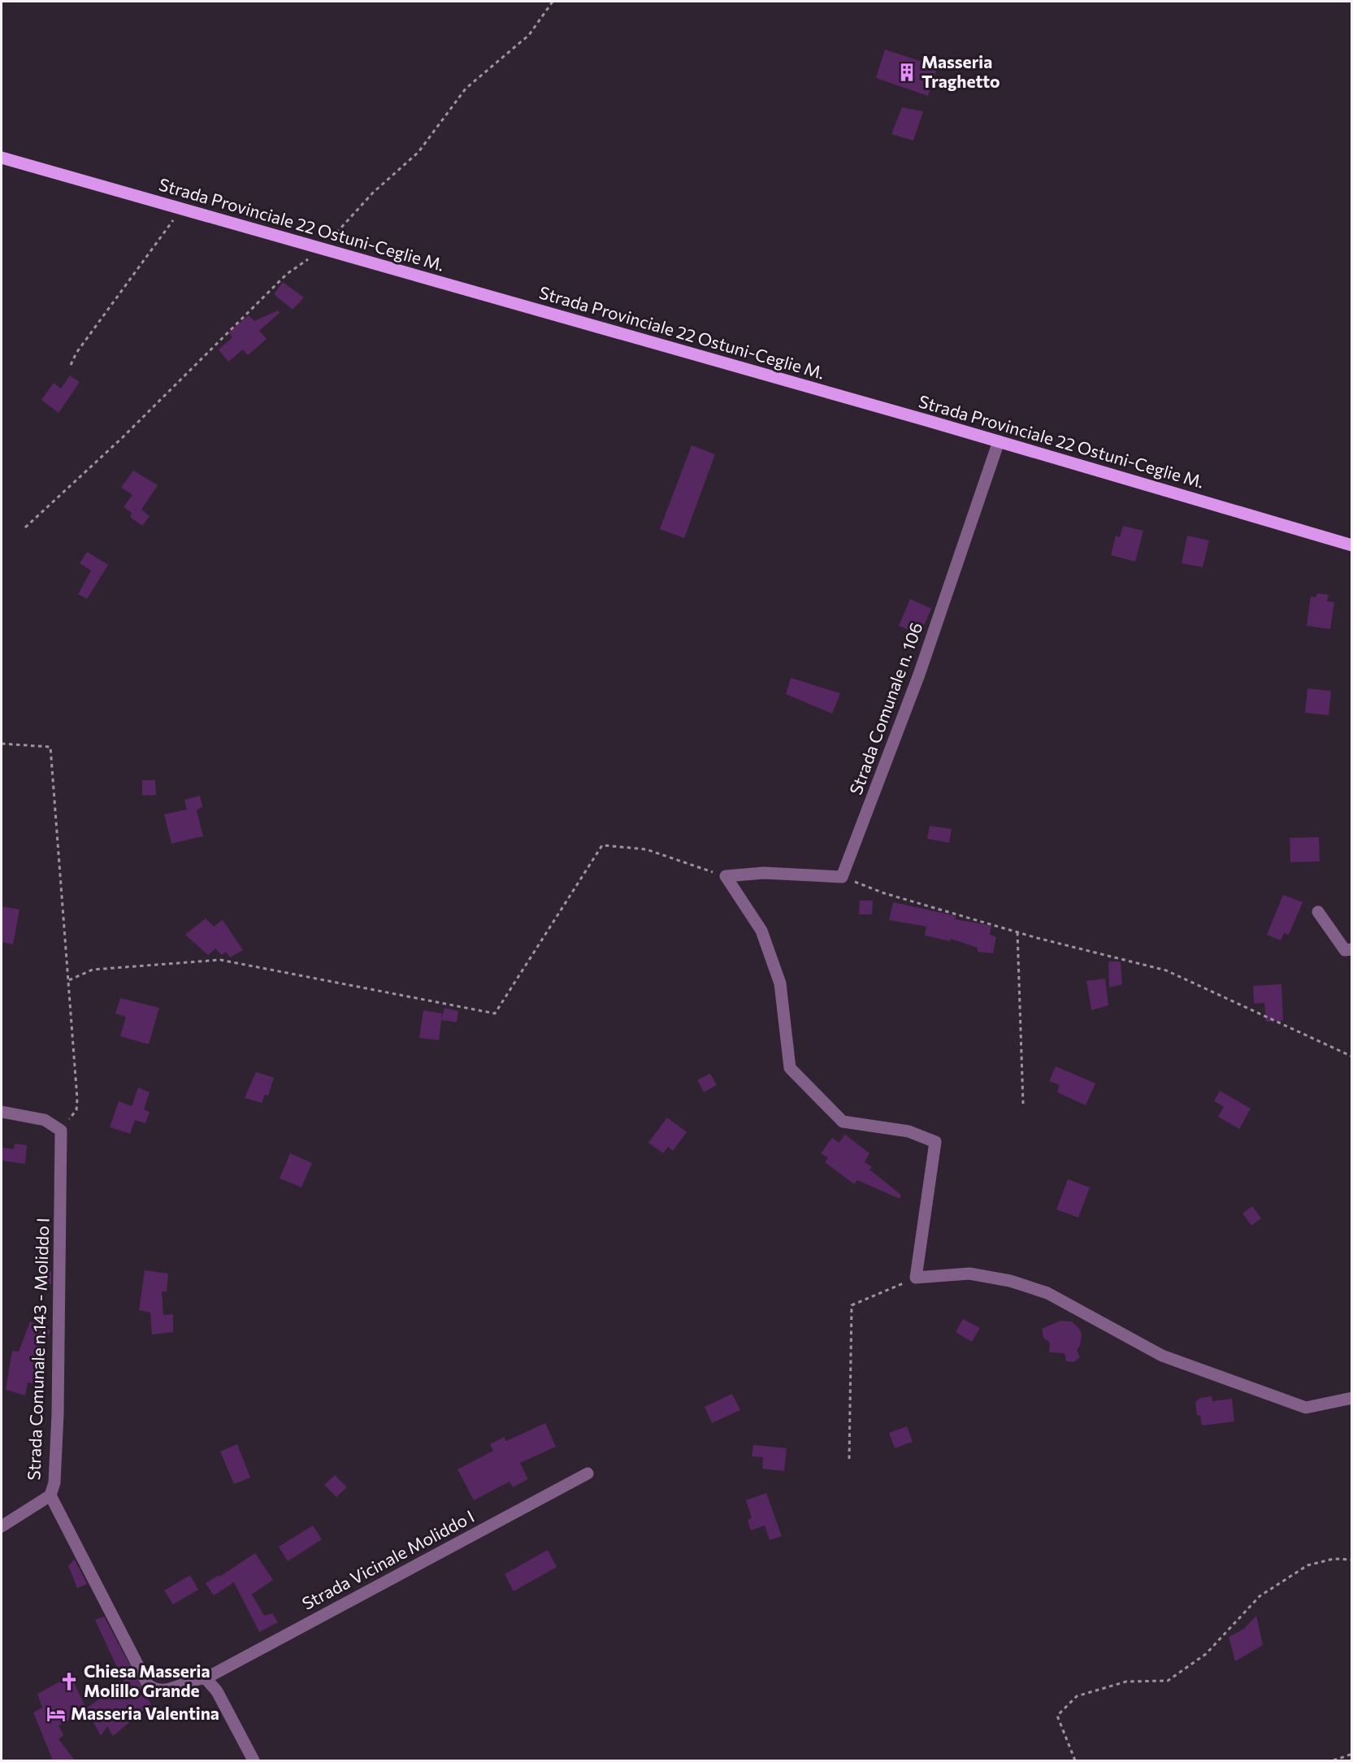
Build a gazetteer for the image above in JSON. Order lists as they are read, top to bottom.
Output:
{
  "streets": {
    "main road": ["Strada Provinciale 22 Ostuni-Ceglie M."],
    "street": ["Strada Comunale n. 106", "Strada Comunale n.143 - Moliddo I", "Strada Vicinale Moliddo I"]
  },
  "crossings": [
    ["Strada Provinciale 22 Ostuni-Ceglie M.", "Strada Comunale n. 106"],
    ["Strada Comunale n.143 - Moliddo I", "Strada Vicinale Moliddo I"]
  ],
  "places": {
    "building": ["Masseria Traghetto"],
    "church": ["Chiesa Masseria Molillo Grande"],
    "hotel": ["Masseria Valentina"]
  }
}
